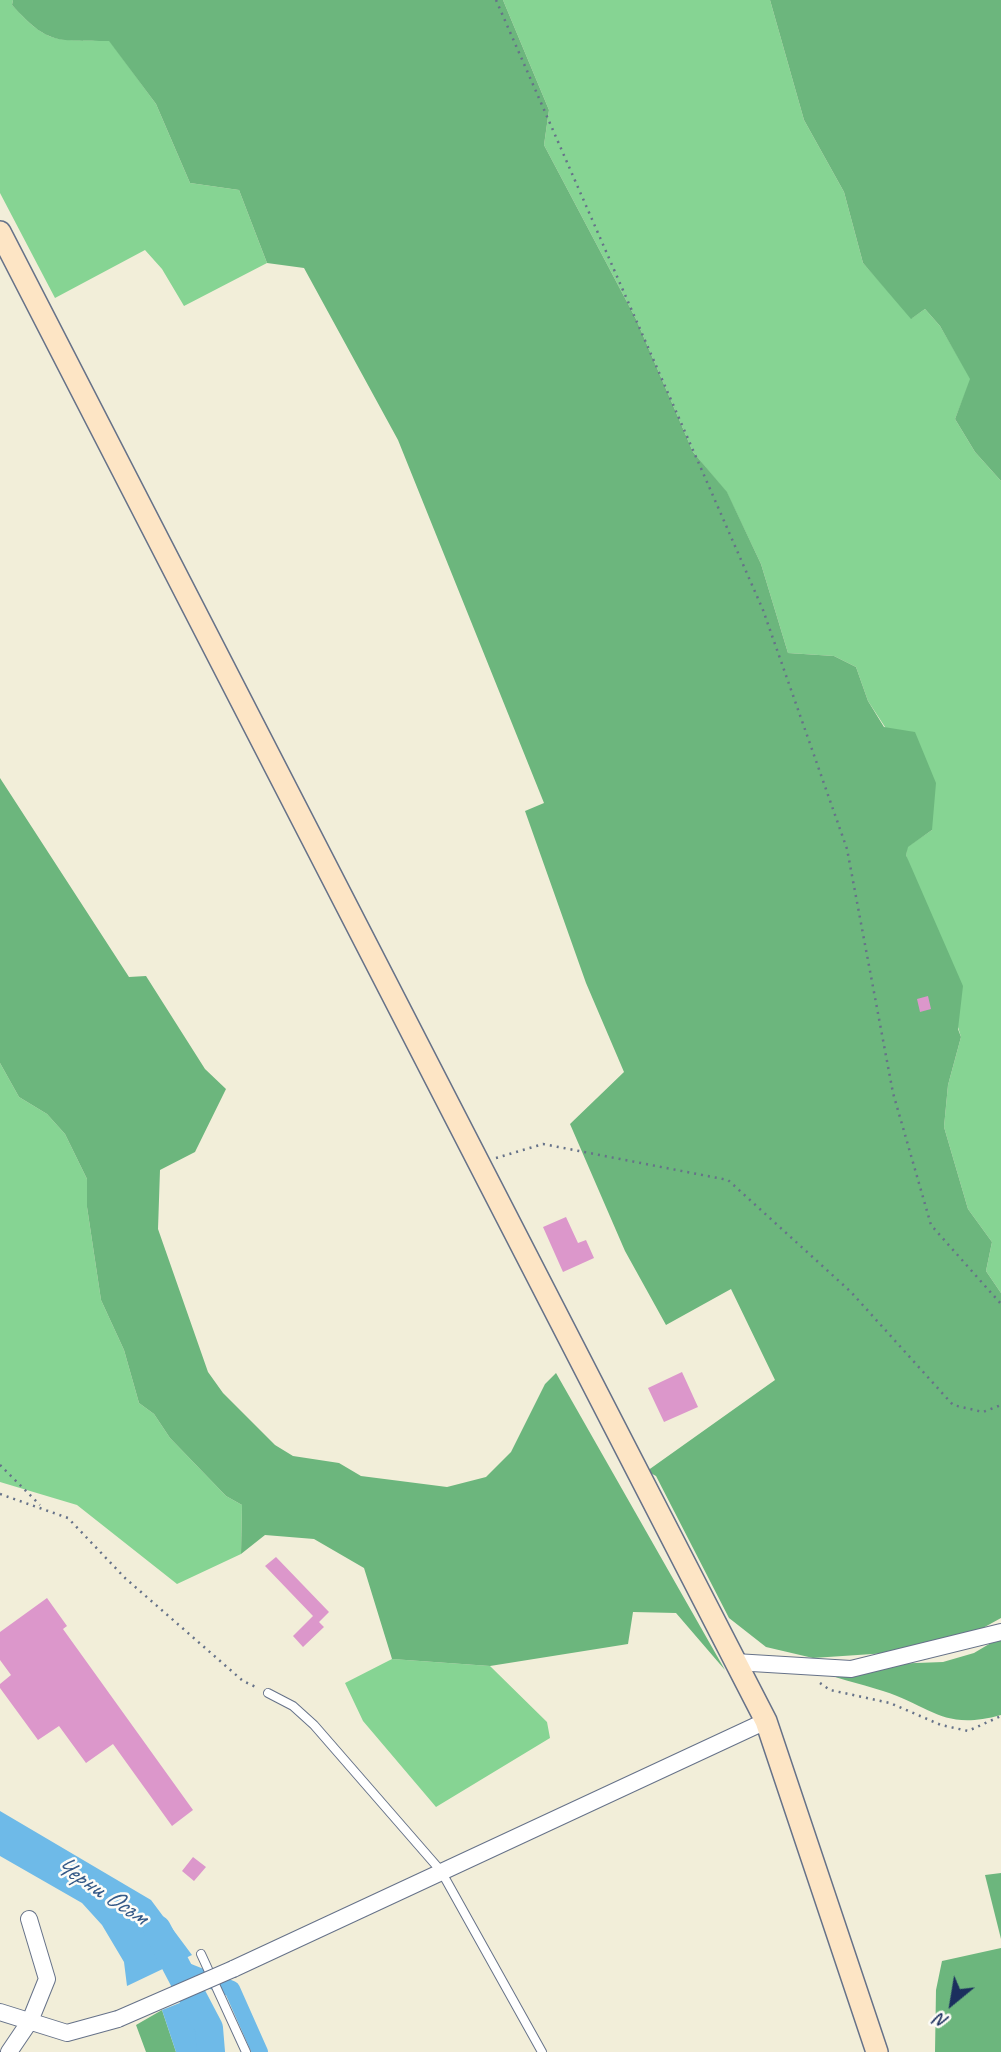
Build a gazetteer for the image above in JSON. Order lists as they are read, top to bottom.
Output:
{
  "water": ["Черни Осъм"],
  "north": "bottom left"
}
